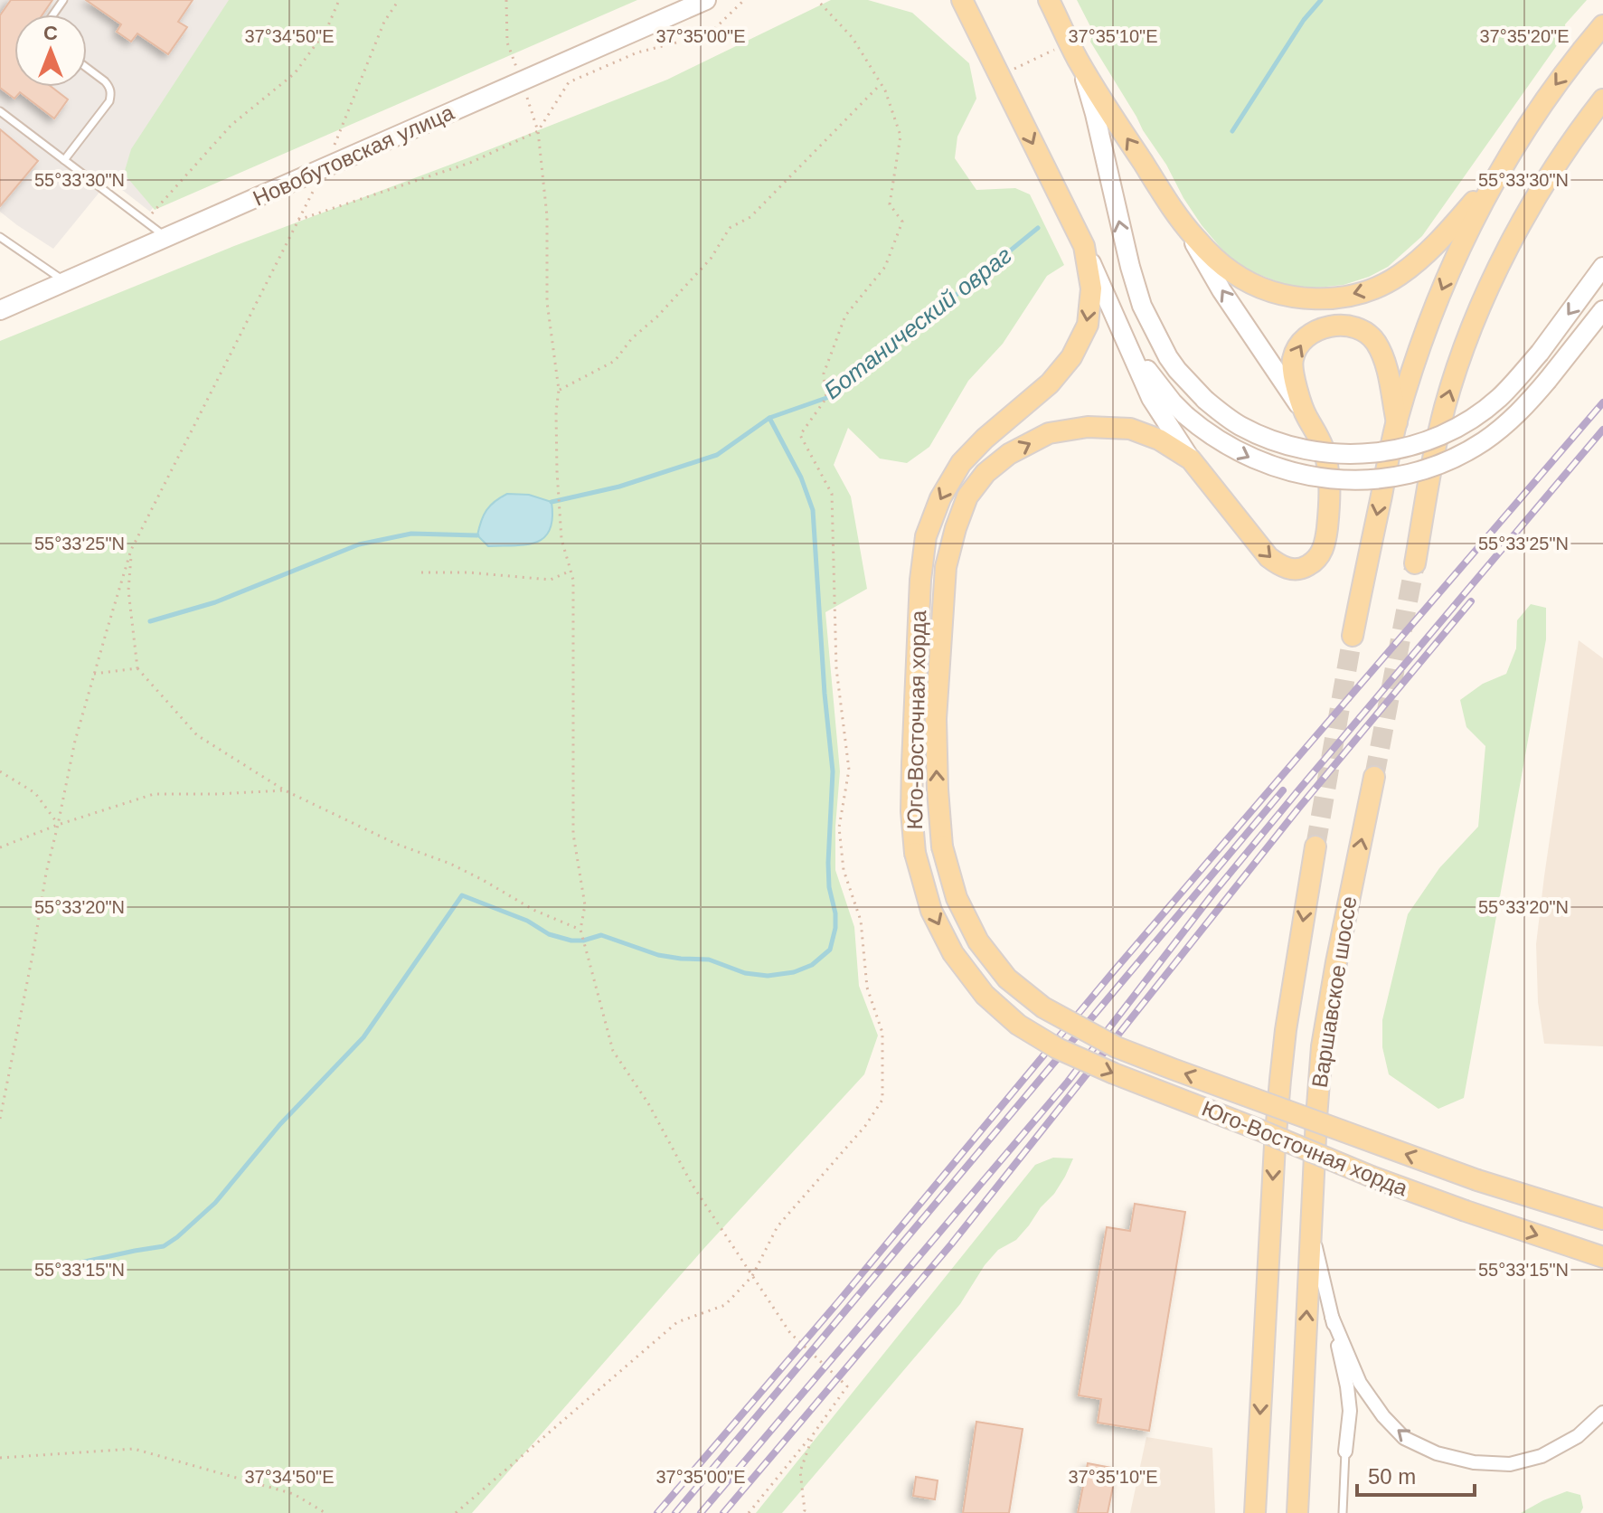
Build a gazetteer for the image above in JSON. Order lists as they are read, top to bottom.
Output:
{
  "streets": {
    "main road": ["Юго-Восточная хорда", "Варшавское шоссе"],
    "street": ["Новобутовская улица"]
  },
  "water": ["Ботанический овраг"],
  "scale_bar": "50 m",
  "north": "top",
  "coordinates": [
    "37°34'50\"E",
    "37°35'00\"E",
    "37°35'10\"E",
    "37°35'20\"E",
    "55°33'30\"N",
    "55°33'25\"N",
    "55°33'20\"N",
    "55°33'15\"N"
  ]
}
